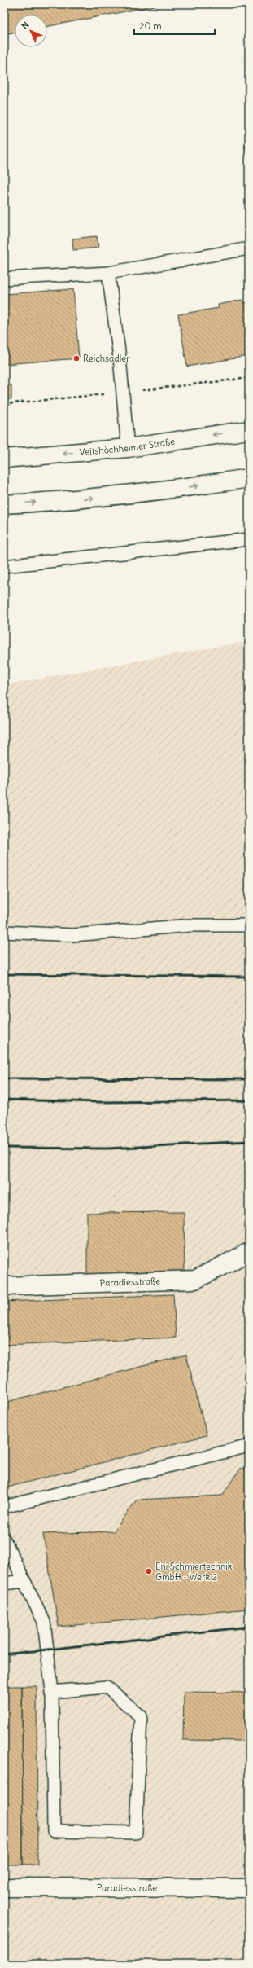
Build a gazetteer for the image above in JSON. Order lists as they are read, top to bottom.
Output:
{
  "streets": {
    "main road": ["Veitshöchheimer Straße", "Paradiesstraße"]
  },
  "places": ["Reichsadler", "Eni Schmiertechnik GmbH - Werk 2"],
  "scale_bar": "20 m",
  "north": "top left"
}
